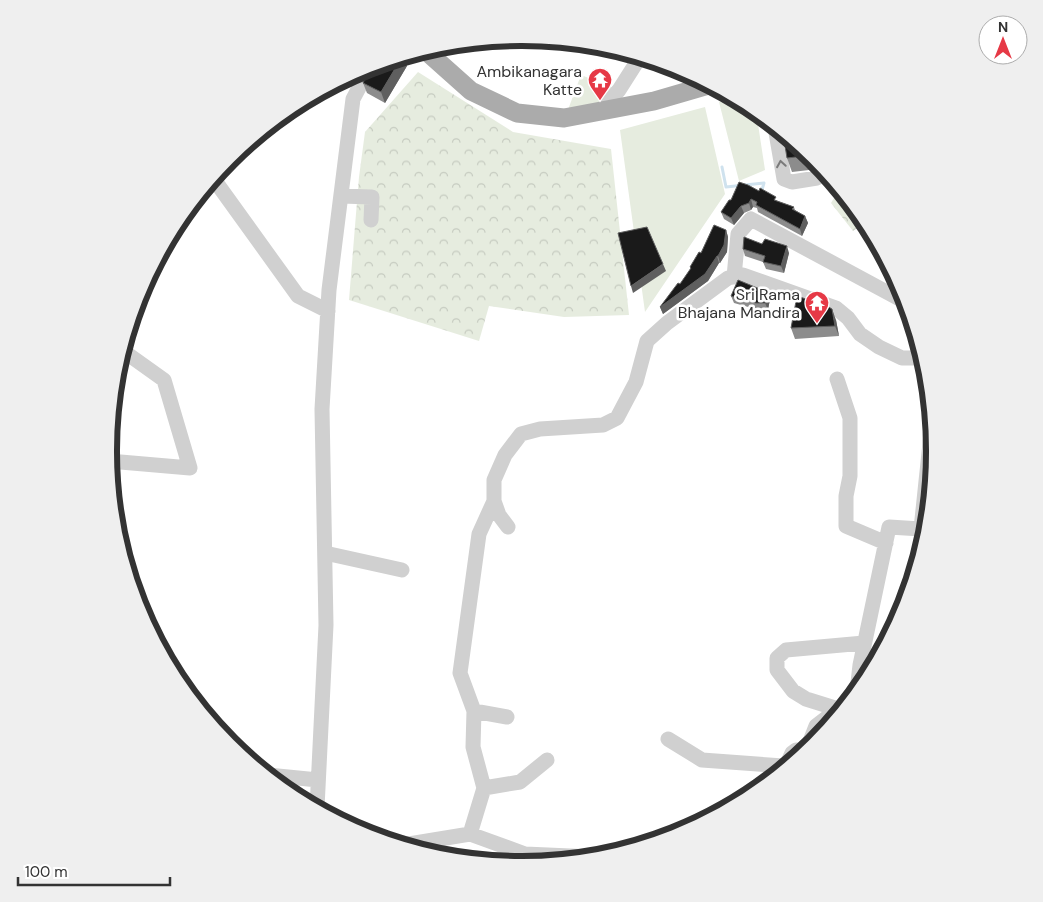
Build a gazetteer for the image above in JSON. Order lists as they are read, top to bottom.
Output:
{
  "places": {
    "temple": ["Ambikanagara Katte", "Sri Rama Bhajana Mandira"]
  },
  "scale_bar": "100 m",
  "north": "top"
}
